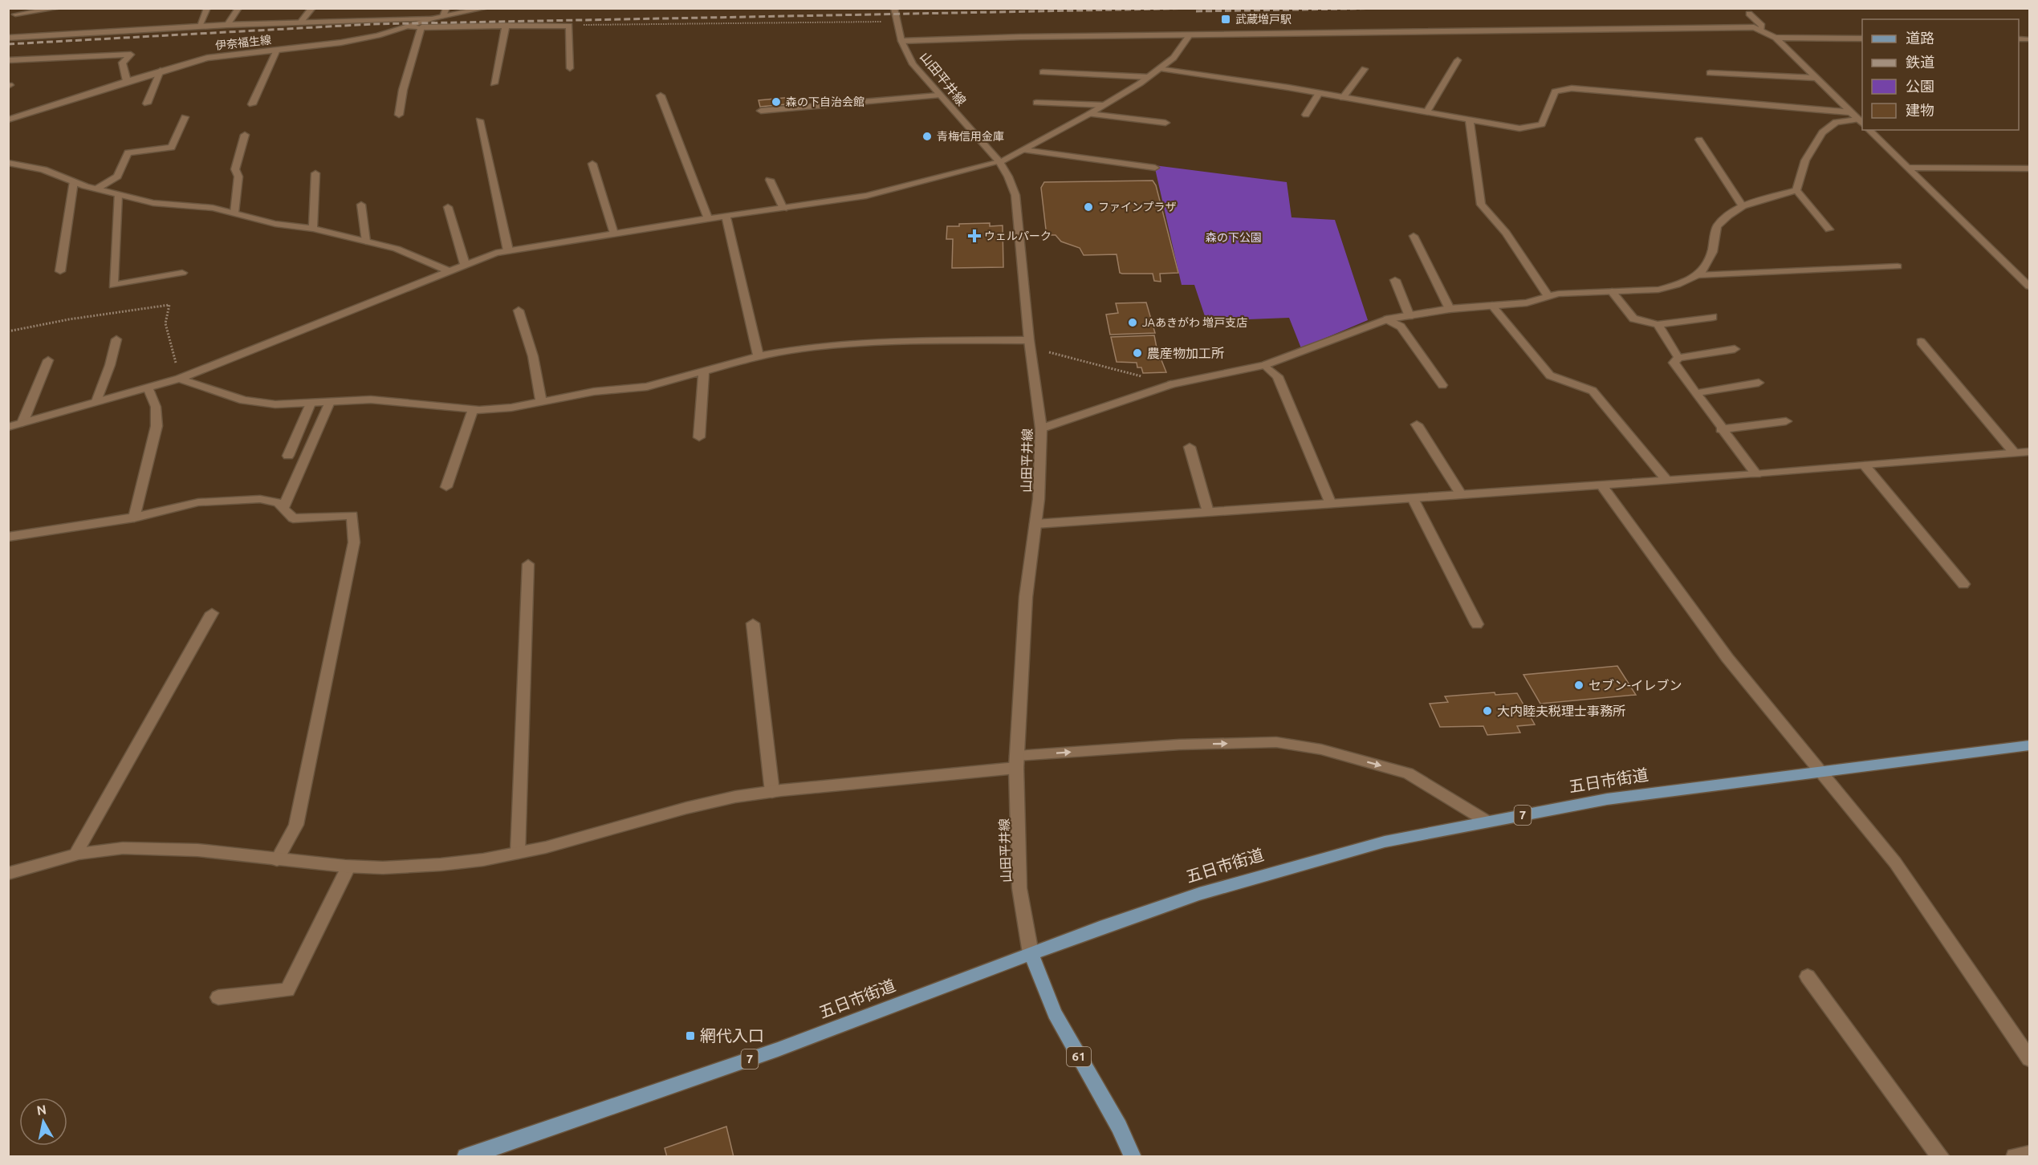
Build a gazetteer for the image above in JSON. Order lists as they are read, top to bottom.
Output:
{
  "streets": {
    "main road": ["五日市街道", "7", "61"],
    "street": ["伊奈福生線", "山田平井線"]
  },
  "crossings": [
    ["山田平井線", "五日市街道"],
    ["山田平井線", "61"],
    ["五日市街道", "61"]
  ],
  "parks": ["森の下公園"],
  "places": {
    "transit": ["武蔵増戸駅", "網代入口"],
    "other": [
      "森の下自治会館",
      "青梅信用金庫",
      "ファインプラザ",
      "JAあきがわ 増戸支店",
      "農産物加工所",
      "セブン-イレブン",
      "大内睦夫税理士事務所"
    ],
    "health": ["ウェルパーク"]
  },
  "legend": [
    "道路",
    "鉄道",
    "公園",
    "建物"
  ],
  "north": "top"
}
